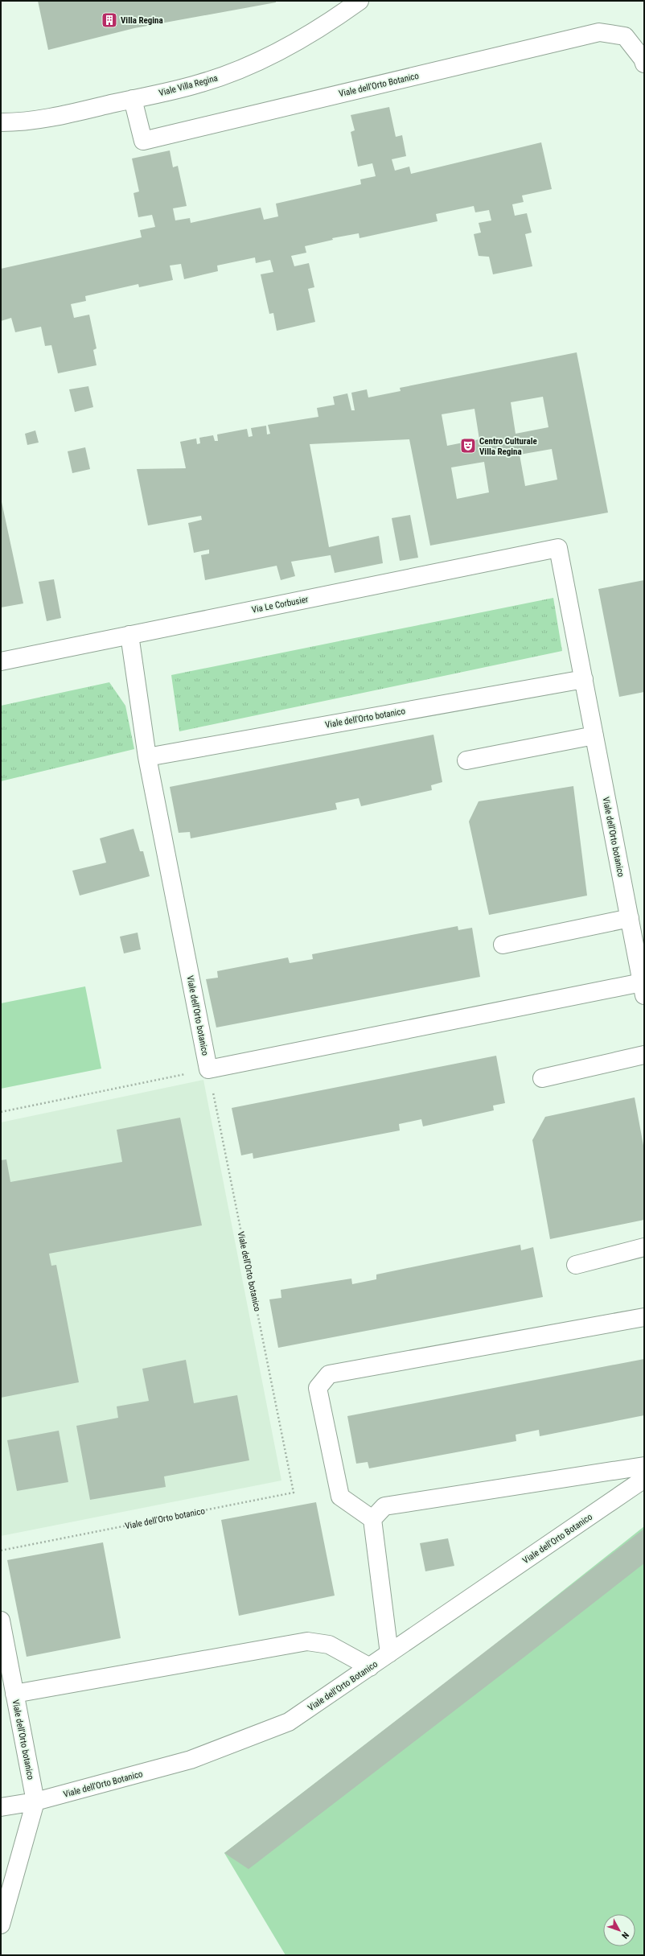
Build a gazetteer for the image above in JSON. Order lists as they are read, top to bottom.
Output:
{
  "streets": {
    "street": [
      "Viale dell'Orto Botanico",
      "Viale Villa Regina",
      "Via Le Corbusier",
      "Viale dell'Orto botanico"
    ]
  },
  "crossings": [
    ["Viale dell'Orto Botanico", "Viale Villa Regina"],
    ["Viale dell'Orto Botanico", "Viale dell'Orto botanico"],
    ["Via Le Corbusier", "Viale dell'Orto botanico"]
  ],
  "places": {
    "building": ["Villa Regina"],
    "theatre": ["Centro Culturale Villa Regina"]
  },
  "north": "bottom right"
}
